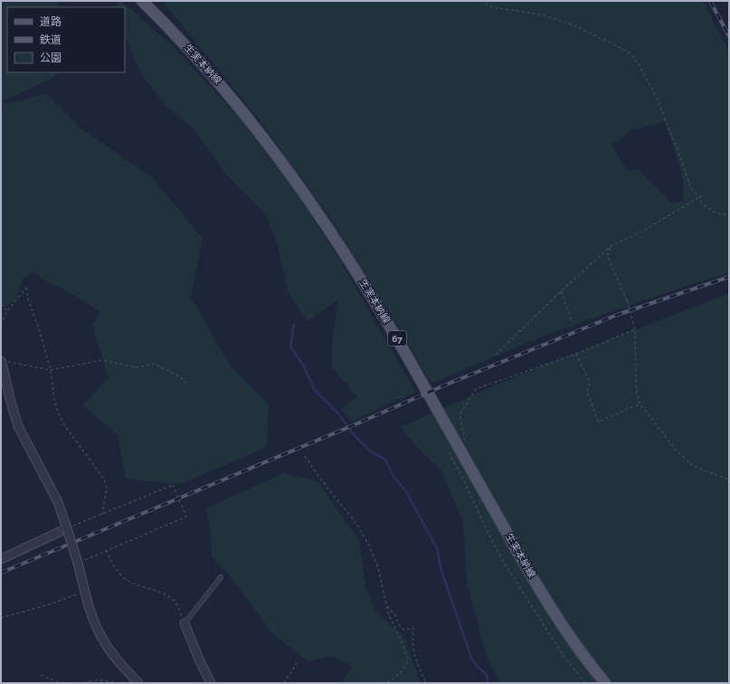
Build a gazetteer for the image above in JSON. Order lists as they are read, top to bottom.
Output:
{
  "streets": {
    "main road": ["生実本納線", "67"]
  },
  "legend": ["道路", "鉄道", "公園"]
}
